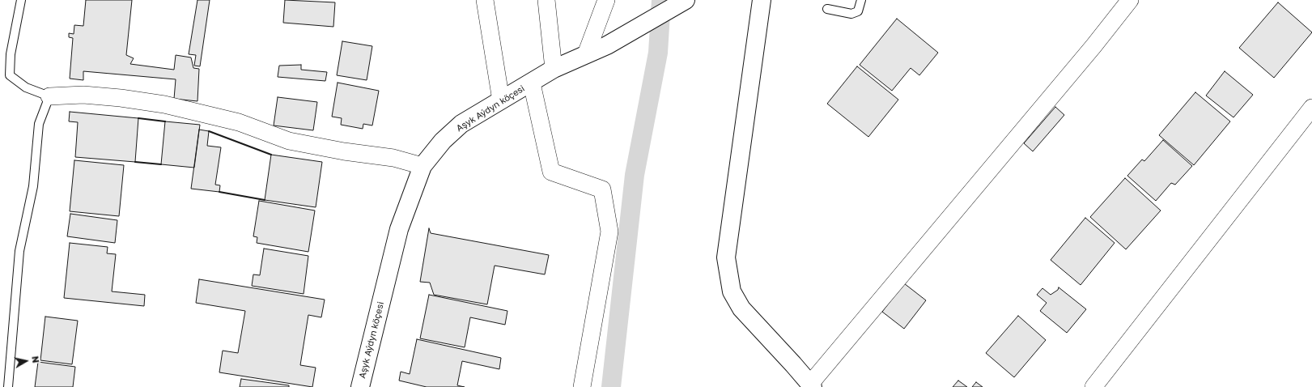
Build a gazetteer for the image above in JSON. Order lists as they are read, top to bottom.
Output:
{
  "streets": {
    "main road": ["Aşyk Aýdyn köçesi"]
  },
  "north": "right"
}
